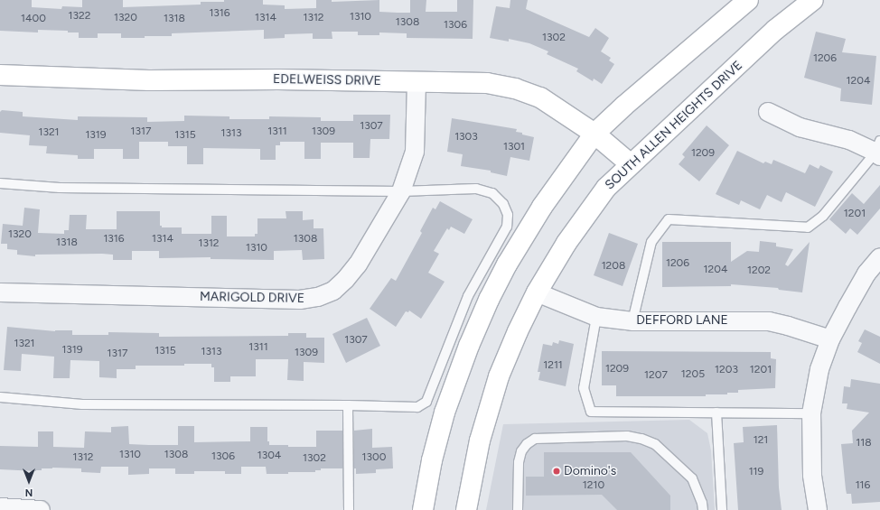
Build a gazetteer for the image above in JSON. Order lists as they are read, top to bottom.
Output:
{
  "streets": {
    "main road": ["EDELWEISS DRIVE", "SOUTH ALLEN HEIGHTS DRIVE"],
    "street": ["MARIGOLD DRIVE", "DEFFORD LANE"]
  },
  "crossings": [
    ["EDELWEISS DRIVE", "SOUTH ALLEN HEIGHTS DRIVE"],
    ["EDELWEISS DRIVE", "MARIGOLD DRIVE"],
    ["SOUTH ALLEN HEIGHTS DRIVE", "DEFFORD LANE"]
  ],
  "places": ["Domino's"],
  "house_numbers": [
    "1316",
    "1322",
    "1310",
    "1320",
    "1314",
    "1312",
    "1400",
    "1318",
    "1308",
    "1306",
    "1302",
    "1206",
    "1204",
    "1307",
    "1317",
    "1311",
    "1309",
    "1321",
    "1313",
    "1319",
    "1315",
    "1303",
    "1301",
    "1209",
    "1201",
    "1320",
    "1316",
    "1314",
    "1308",
    "1318",
    "1312",
    "1310",
    "1206",
    "1208",
    "1204",
    "1202",
    "1307",
    "1321",
    "1311",
    "1319",
    "1315",
    "1313",
    "1309",
    "1317",
    "1211",
    "1209",
    "1203",
    "1201",
    "1205",
    "1207",
    "121",
    "118",
    "1310",
    "1308",
    "1304",
    "1306",
    "1312",
    "1300",
    "1302",
    "119",
    "1210",
    "116"
  ],
  "north": "bottom"
}
